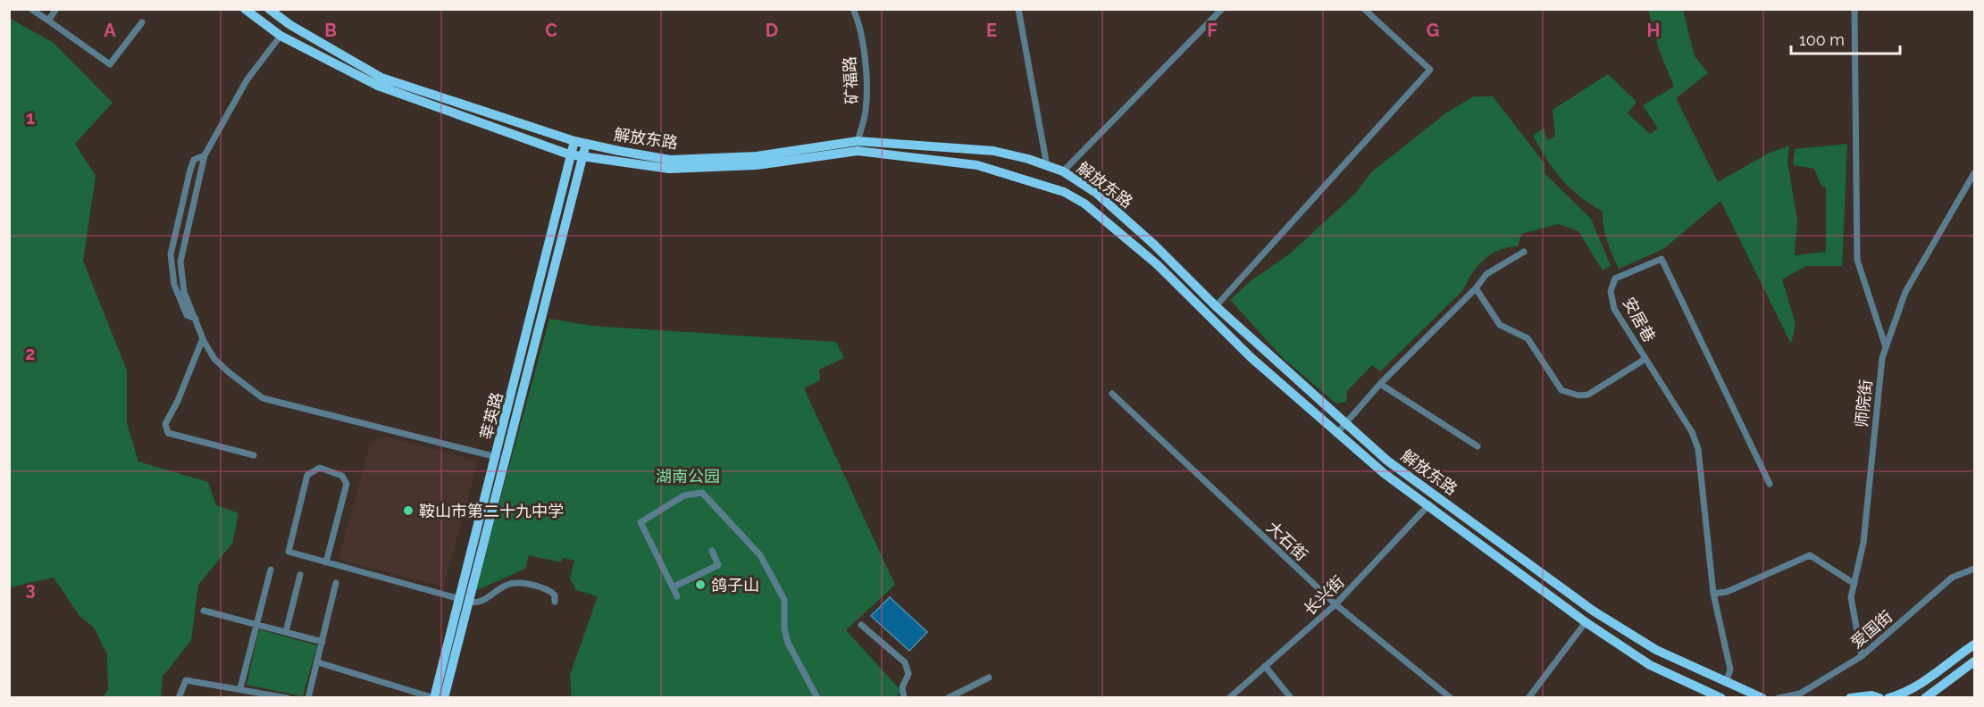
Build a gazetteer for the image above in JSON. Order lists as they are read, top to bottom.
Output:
{
  "streets": {
    "main road": ["解放东路", "莘英路"],
    "street": [
      "矿福路",
      "安居巷",
      "师院街",
      "大石街",
      "长兴街",
      "爱国街"
    ]
  },
  "crossings": [
    ["矿福路", "解放东路"],
    ["解放东路", "安居巷"],
    ["解放东路", "莘英路"],
    ["解放东路", "长兴街"],
    ["师院街", "爱国街"],
    ["大石街", "长兴街"]
  ],
  "parks": ["湖南公园"],
  "places": ["鞍山市第二十九中学", "鸽子山"],
  "scale_bar": "100 m",
  "grid": {
    "columns": [
      "A",
      "B",
      "C",
      "D",
      "E",
      "F",
      "G",
      "H"
    ],
    "rows": ["1", "2", "3"]
  }
}
